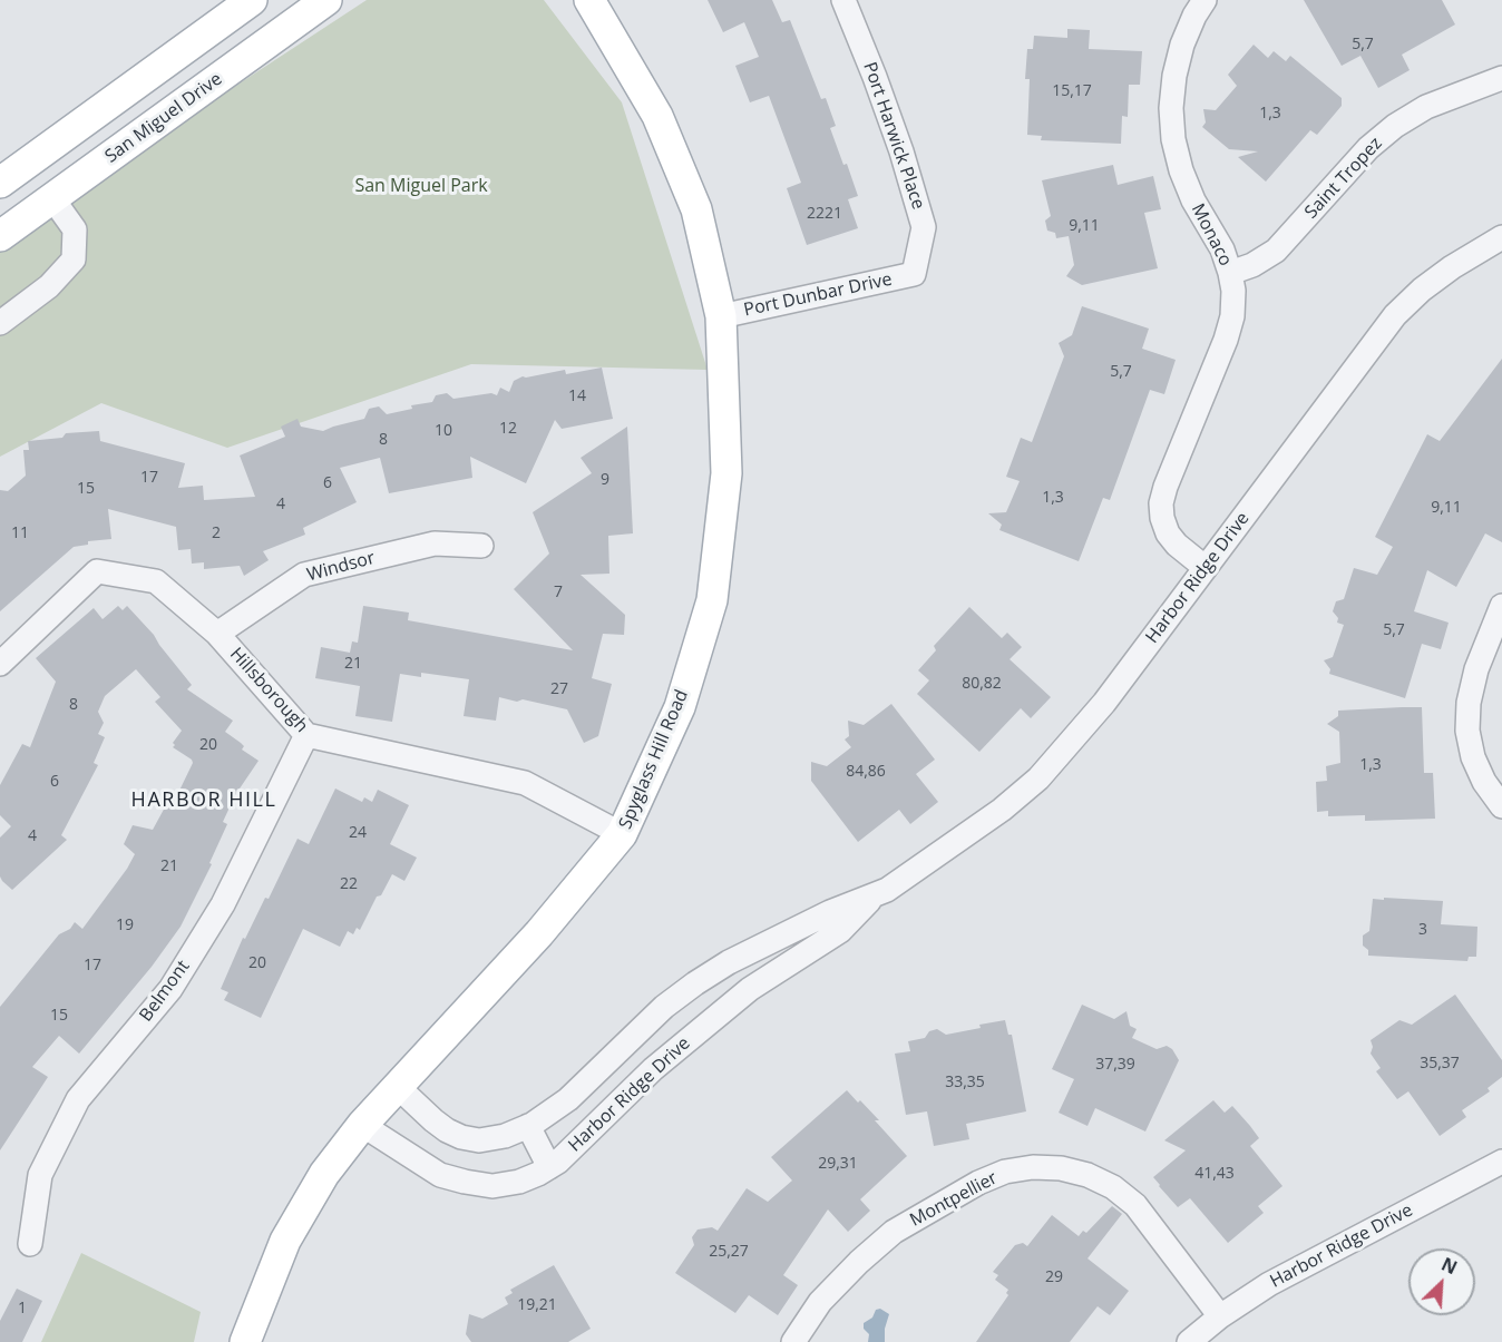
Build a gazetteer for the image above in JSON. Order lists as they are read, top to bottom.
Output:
{
  "streets": {
    "main road": ["San Miguel Drive", "Spyglass Hill Road"],
    "street": [
      "Port Harwick Place",
      "Saint Tropez",
      "Monaco",
      "Port Dunbar Drive",
      "Windsor",
      "Harbor Ridge Drive",
      "Hillsborough",
      "Belmont",
      "Montpellier"
    ]
  },
  "crossings": [
    ["Port Harwick Place", "Port Dunbar Drive"],
    ["Saint Tropez", "Monaco"],
    ["Monaco", "Harbor Ridge Drive"],
    ["Port Dunbar Drive", "Spyglass Hill Road"],
    ["Windsor", "Hillsborough"],
    ["Harbor Ridge Drive", "Spyglass Hill Road"],
    ["Harbor Ridge Drive", "Montpellier"],
    ["Hillsborough", "Spyglass Hill Road"],
    ["Hillsborough", "Belmont"]
  ],
  "districts": ["HARBOR HILL"],
  "parks": ["San Miguel Park"],
  "house_numbers": [
    "5,7",
    "15,17",
    "1,3",
    "2221",
    "9,11",
    "5,7",
    "14",
    "12",
    "10",
    "8",
    "17",
    "9",
    "6",
    "15",
    "1,3",
    "4",
    "9,11",
    "11",
    "2",
    "7",
    "5,7",
    "21",
    "80,82",
    "27",
    "8",
    "20",
    "1,3",
    "84,86",
    "6",
    "24",
    "4",
    "21",
    "22",
    "19",
    "3",
    "20",
    "17",
    "15",
    "35,37",
    "37,39",
    "33,35",
    "29,31",
    "41,43",
    "25,27",
    "29",
    "19,21",
    "1"
  ],
  "north": "top right"
}
